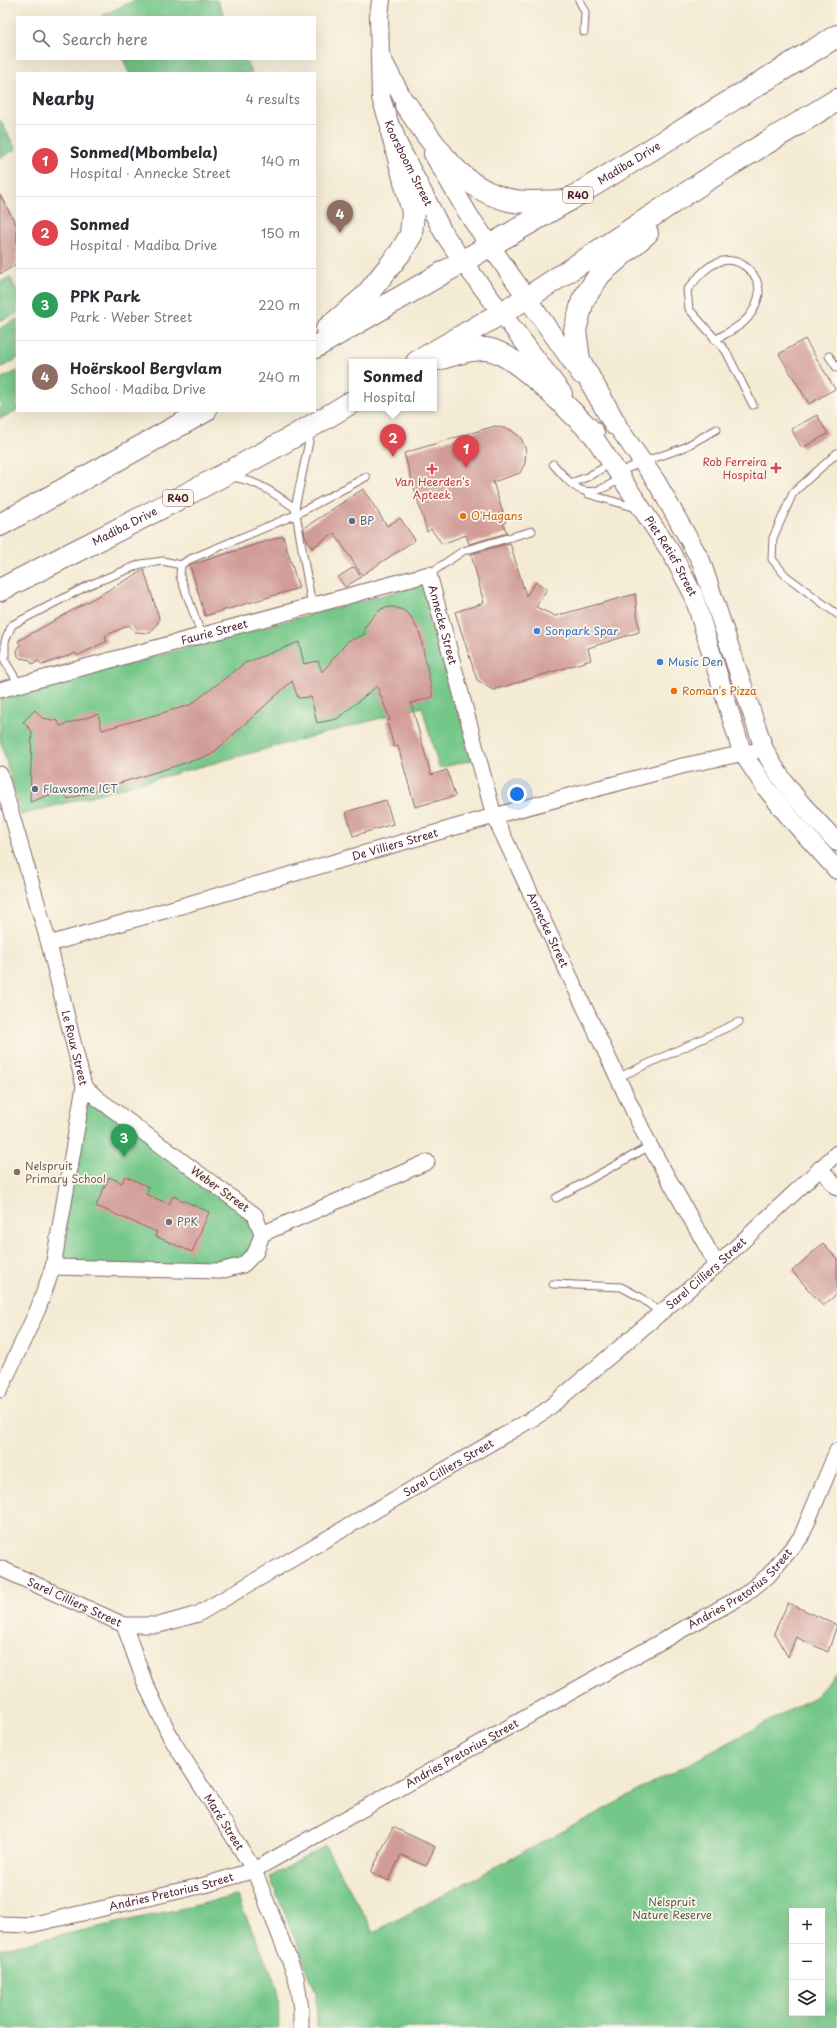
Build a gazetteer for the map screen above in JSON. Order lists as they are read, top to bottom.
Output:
{
  "streets": {
    "main road": ["Madiba Drive", "R40"],
    "street": [
      "Koorsboom Street",
      "Piet Retief Street",
      "Annecke Street",
      "Faurie Street",
      "De Villiers Street",
      "Le Roux Street",
      "Weber Street",
      "Sarel Cilliers Street",
      "Andries Pretorius Street",
      "Maré Street"
    ]
  },
  "crossings": [
    ["Koorsboom Street", "Madiba Drive"],
    ["Koorsboom Street", "Piet Retief Street"],
    ["Madiba Drive", "Piet Retief Street"],
    ["Piet Retief Street", "De Villiers Street"],
    ["Annecke Street", "Faurie Street"],
    ["Annecke Street", "De Villiers Street"],
    ["Annecke Street", "Sarel Cilliers Street"],
    ["De Villiers Street", "Le Roux Street"],
    ["Le Roux Street", "Weber Street"],
    ["Sarel Cilliers Street", "Maré Street"],
    ["Andries Pretorius Street", "Maré Street"]
  ],
  "parks": ["Nelspruit Nature Reserve"],
  "places": {
    "health": ["Rob Ferreira Hospital", "Van Heerden's Apteek"],
    "other": [
      "O'Hagans",
      "BP",
      "Sonpark Spar",
      "Music Den",
      "Roman's Pizza",
      "Flawsome ICT",
      "Nelspruit Primary School",
      "PPK"
    ]
  },
  "page": {
    "search": "Search here",
    "heading": ["Nearby", "4 results"],
    "list": [
      {
        "mark": "1",
        "name": "Sonmed(Mbombela)",
        "note": "Hospital · Annecke Street",
        "value": "140 m"
      },
      {
        "mark": "2",
        "name": "Sonmed",
        "note": "Hospital · Madiba Drive",
        "value": "150 m"
      },
      {
        "mark": "3",
        "name": "PPK Park",
        "note": "Park · Weber Street",
        "value": "220 m"
      },
      {
        "mark": "4",
        "name": "Hoërskool Bergvlam",
        "note": "School · Madiba Drive",
        "value": "240 m"
      }
    ],
    "pins": [
      "4",
      "2",
      "1",
      "3"
    ],
    "popup": ["Sonmed", "Hospital"],
    "map_buttons": ["+", "−"]
  }
}
